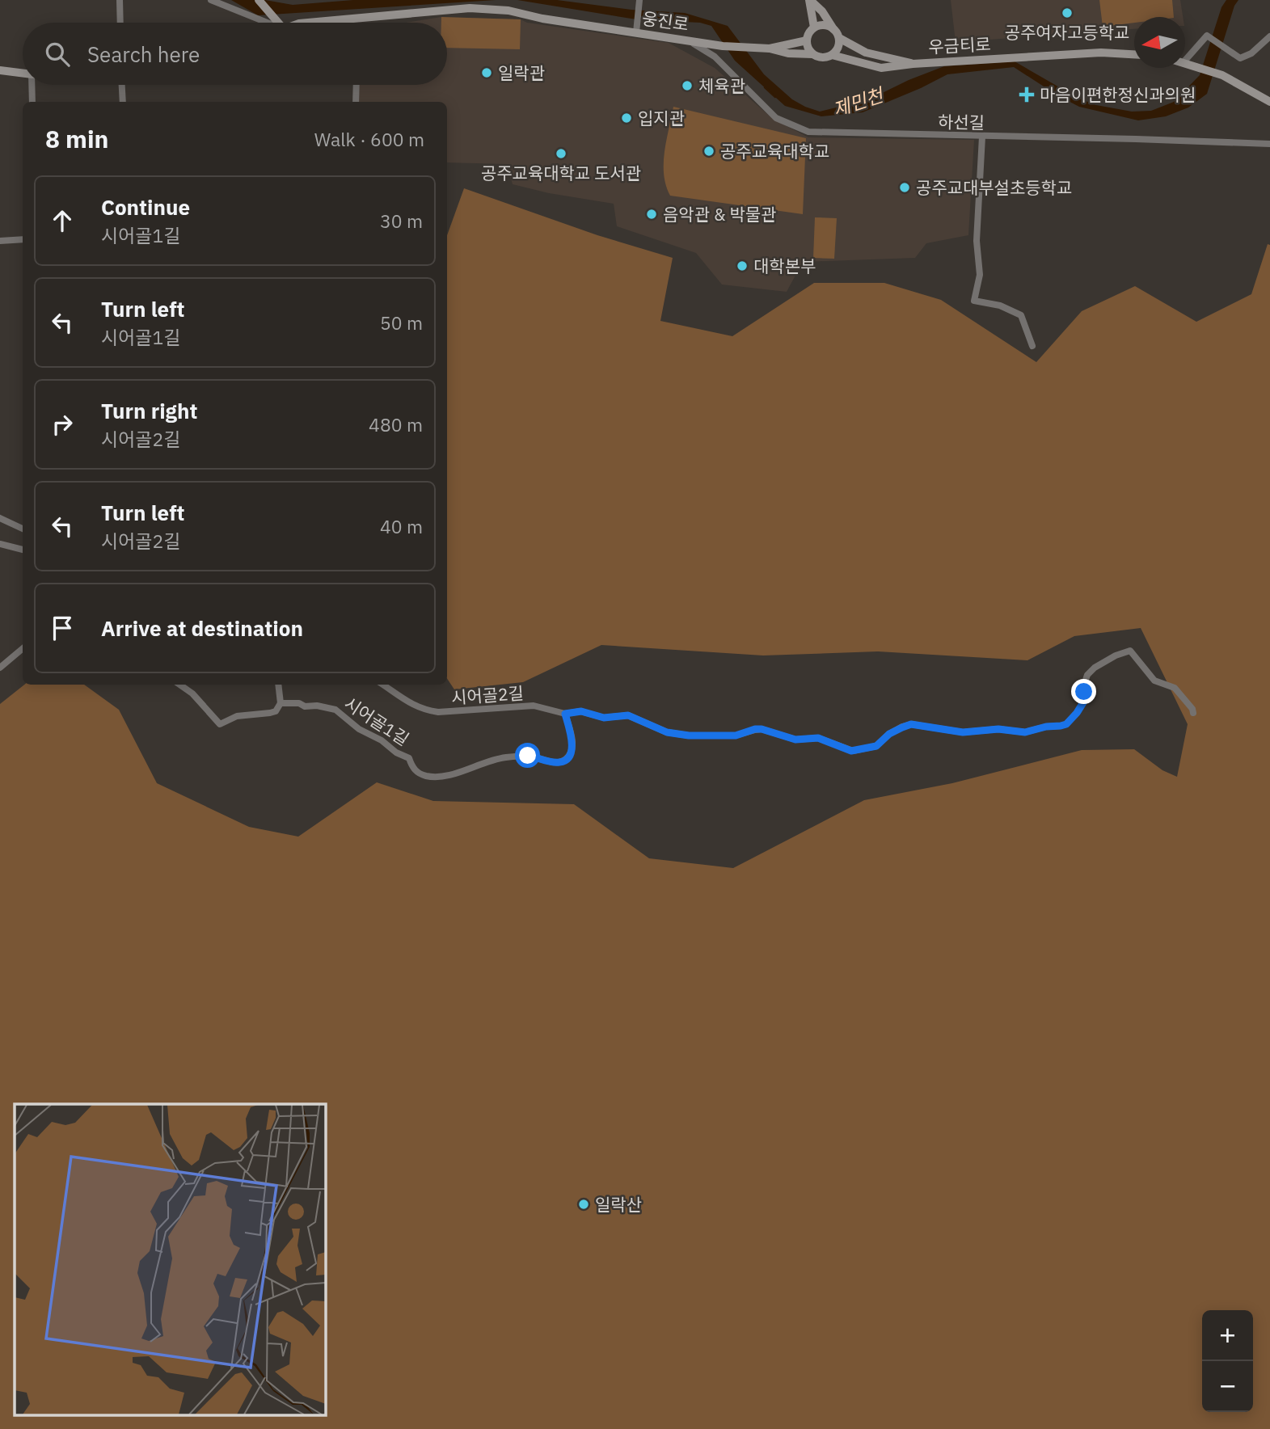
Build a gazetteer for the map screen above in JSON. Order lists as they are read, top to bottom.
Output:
{
  "streets": {
    "main road": ["웅진로", "우금티로"],
    "street": ["하선길", "시어골2길", "시어골1길"]
  },
  "crossings": [
    ["웅진로", "하선길"],
    ["시어골2길", "시어골1길"]
  ],
  "water": ["제민천"],
  "places": {
    "other": [
      "공주여자고등학교",
      "일락관",
      "체육관",
      "입지관",
      "공주교육대학교",
      "공주교육대학교 도서관",
      "공주교대부설초등학교",
      "음악관 & 박물관",
      "대학본부",
      "일락산"
    ],
    "health": ["마음이편한정신과의원"]
  },
  "north": "left",
  "page": {
    "search": "Search here",
    "heading": ["8 min", "Walk · 600 m"],
    "list": [
      ["Continue", "시어골1길", "30 m"],
      ["Turn left", "시어골1길", "50 m"],
      ["Turn right", "시어골2길", "480 m"],
      ["Turn left", "시어골2길", "40 m"],
      "Arrive at destination"
    ],
    "map_buttons": ["+", "−"]
  }
}
